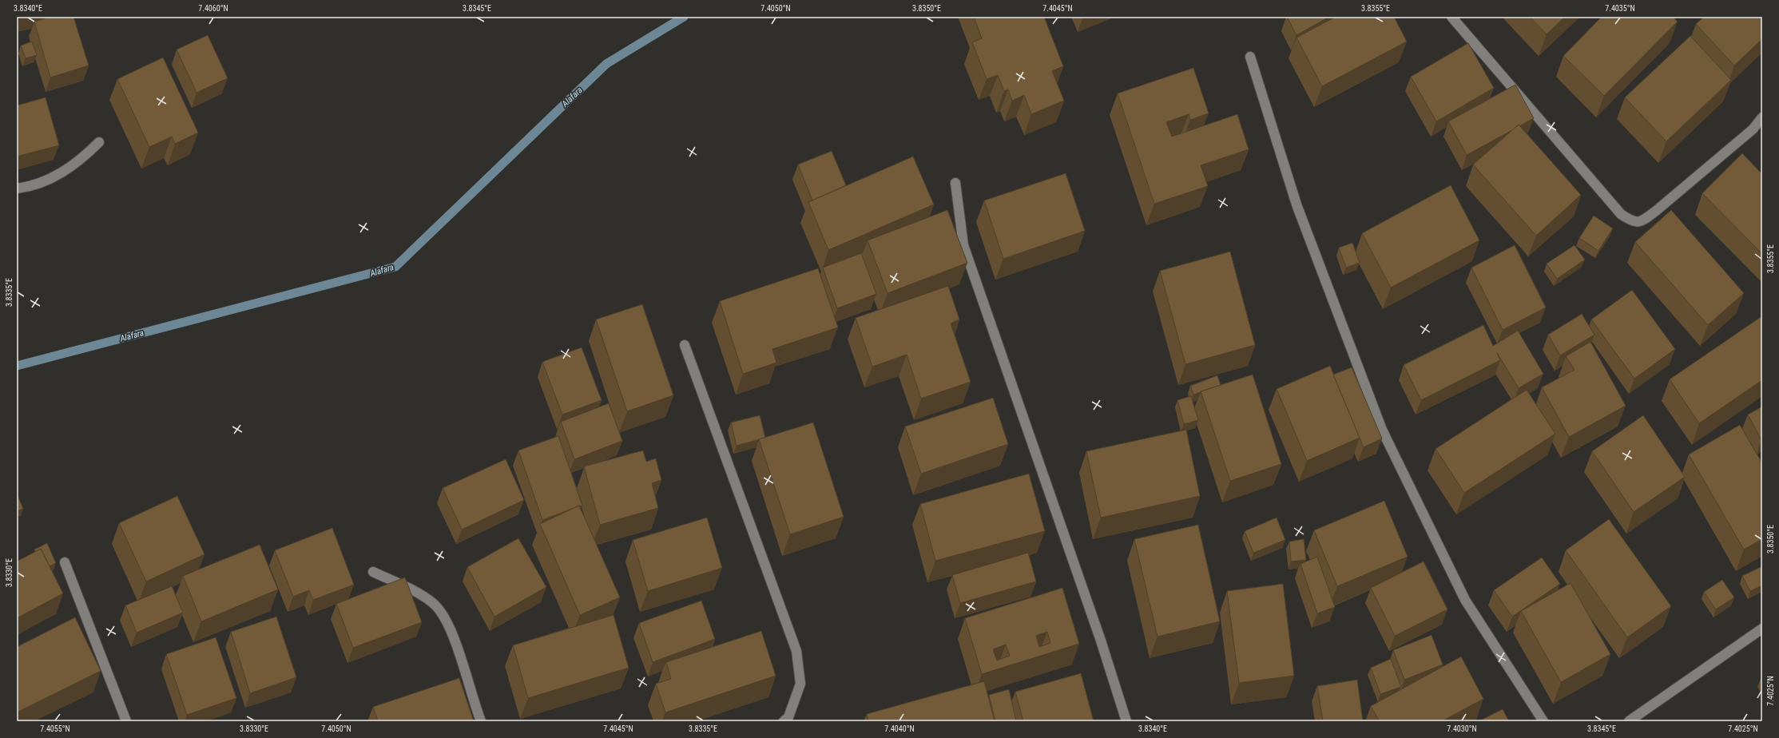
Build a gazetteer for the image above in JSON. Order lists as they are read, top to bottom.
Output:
{
  "water": ["Alafara"],
  "coordinates": [
    "3.8340°E",
    "7.4060°N",
    "3.8345°E",
    "7.4050°N",
    "3.8350°E",
    "7.4045°N",
    "3.8355°E",
    "7.4035°N",
    "3.8335°E",
    "3.8330°E",
    "7.4025°N",
    "7.4055°N",
    "7.4040°N",
    "7.4030°N"
  ]
}
